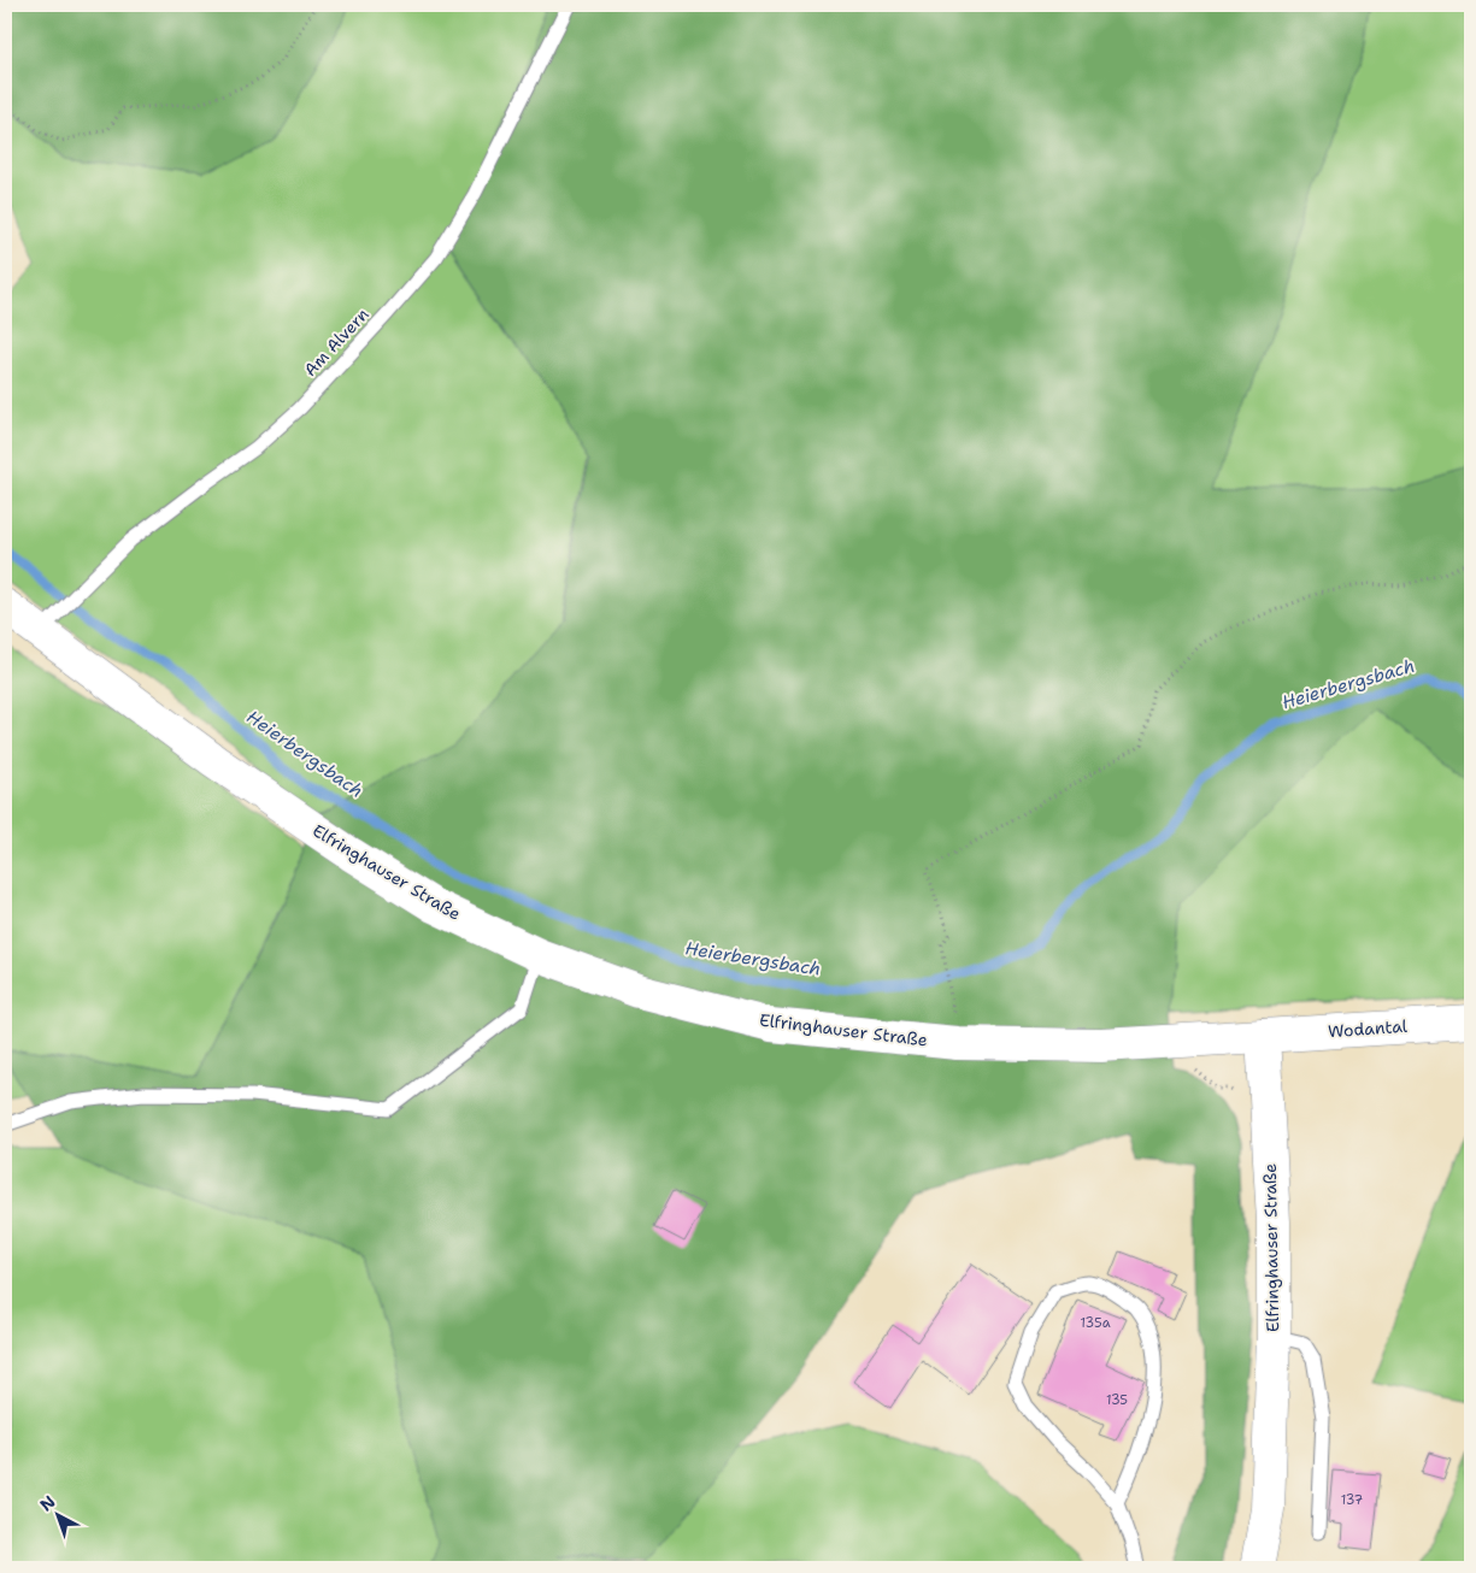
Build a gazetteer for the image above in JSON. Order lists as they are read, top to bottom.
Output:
{
  "streets": {
    "main road": ["Elfringhauser Straße", "Wodantal"],
    "lane": ["Am Alvern"]
  },
  "crossings": [
    ["Am Alvern", "Elfringhauser Straße"],
    ["Elfringhauser Straße", "Wodantal"]
  ],
  "water": ["Heierbergsbach"],
  "house_numbers": ["135a", "135", "137"],
  "north": "top left"
}
